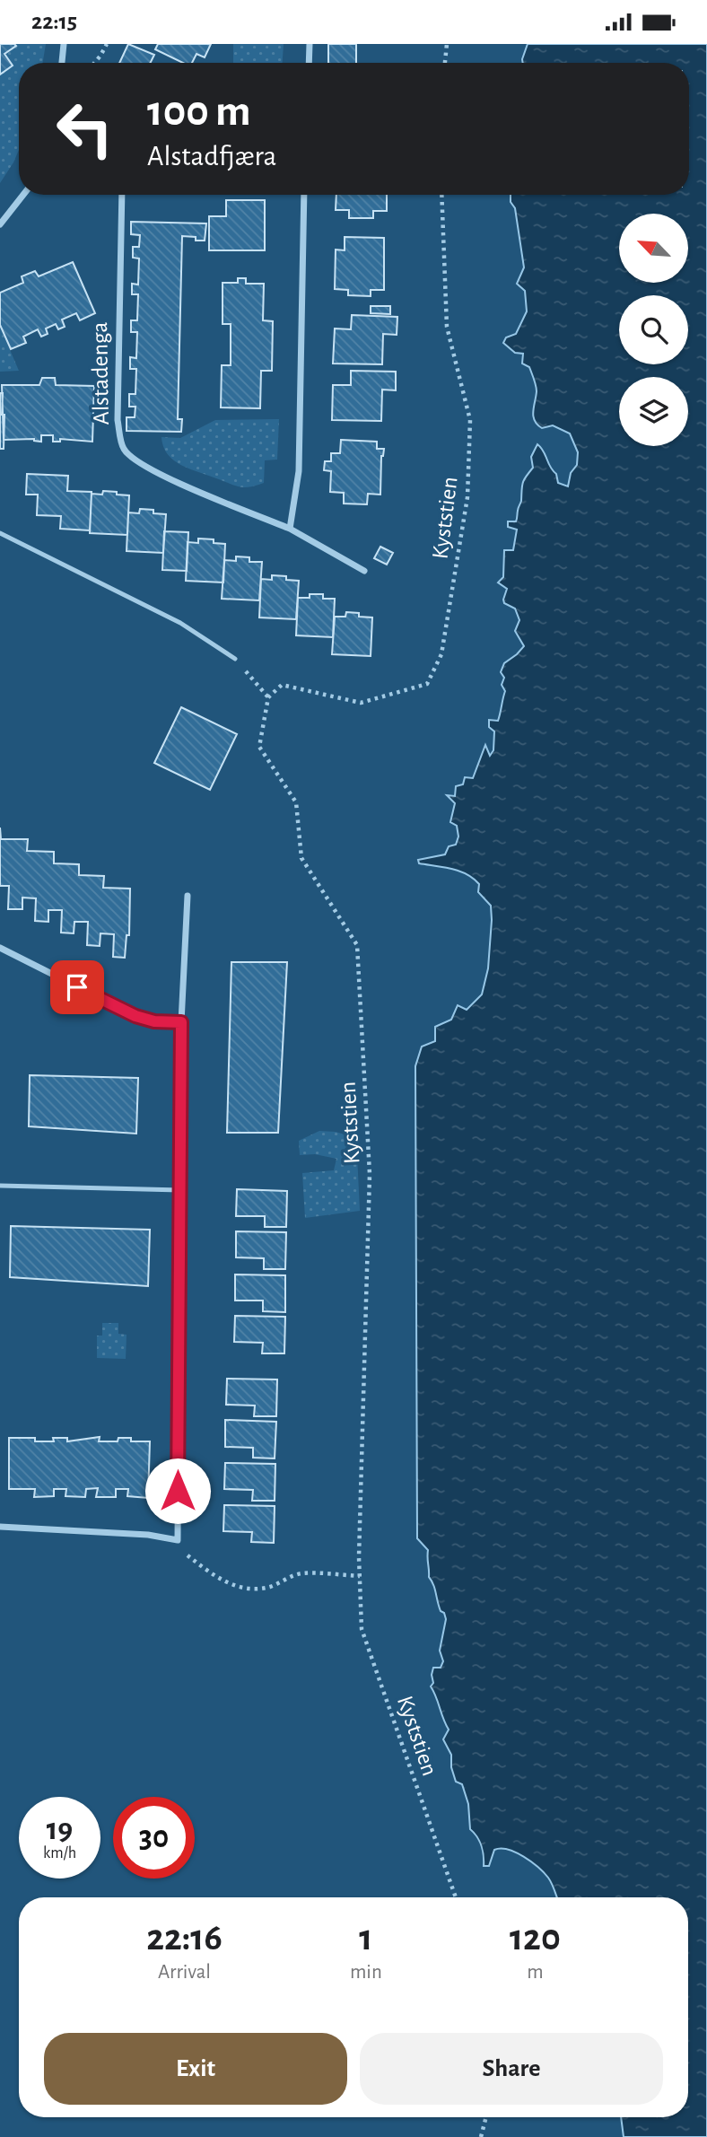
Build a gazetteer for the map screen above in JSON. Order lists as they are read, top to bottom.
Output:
{
  "streets": {
    "street": ["Alstadenga"],
    "path": ["Kyststien"]
  },
  "north": "top left",
  "page": {
    "status": "22:15",
    "turn": ["100 m", "Alstadfjæra"],
    "speed": "19 km/h",
    "limit": "30",
    "eta": [
      "22:16",
      "Arrival",
      "1",
      "min",
      "120",
      "m"
    ],
    "buttons": ["Exit", "Share"]
  }
}
